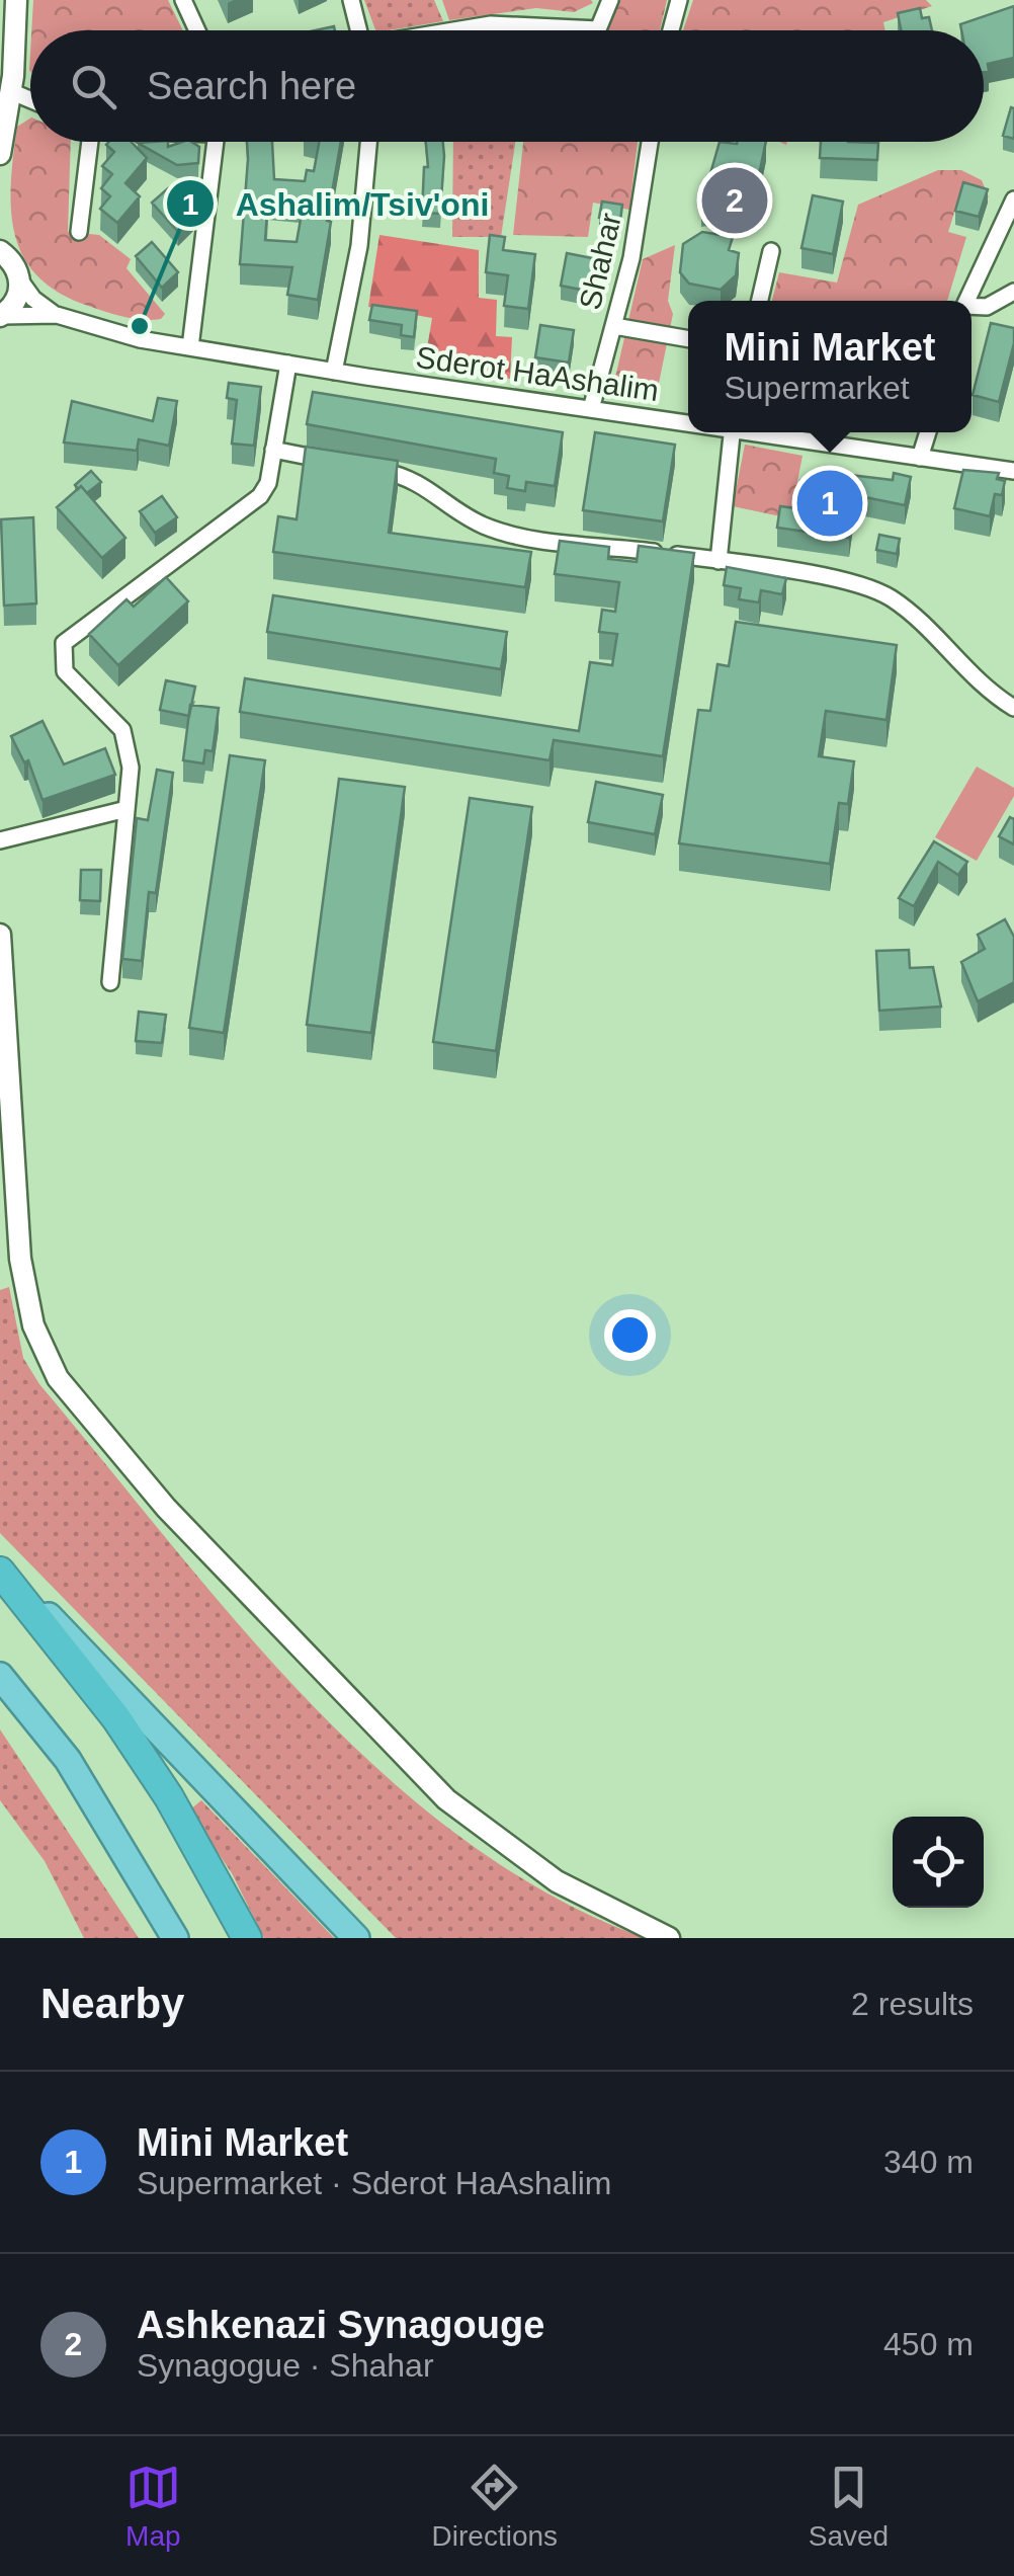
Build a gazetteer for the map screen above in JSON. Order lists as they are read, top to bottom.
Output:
{
  "streets": {
    "street": ["Shahar", "Sderot HaAshalim"]
  },
  "crossings": [
    ["Shahar", "Sderot HaAshalim"]
  ],
  "places": ["Ashalim/Tsiv'oni"],
  "page": {
    "search": "Search here",
    "pins": ["2", "1"],
    "popup": ["Mini Market", "Supermarket"],
    "heading": ["Nearby", "2 results"],
    "list": [
      {
        "mark": "1",
        "name": "Mini Market",
        "note": "Supermarket · Sderot HaAshalim",
        "value": "340 m"
      },
      {
        "mark": "2",
        "name": "Ashkenazi Synagouge",
        "note": "Synagogue · Shahar",
        "value": "450 m"
      }
    ],
    "nav": ["Map", "Directions", "Saved"]
  }
}
